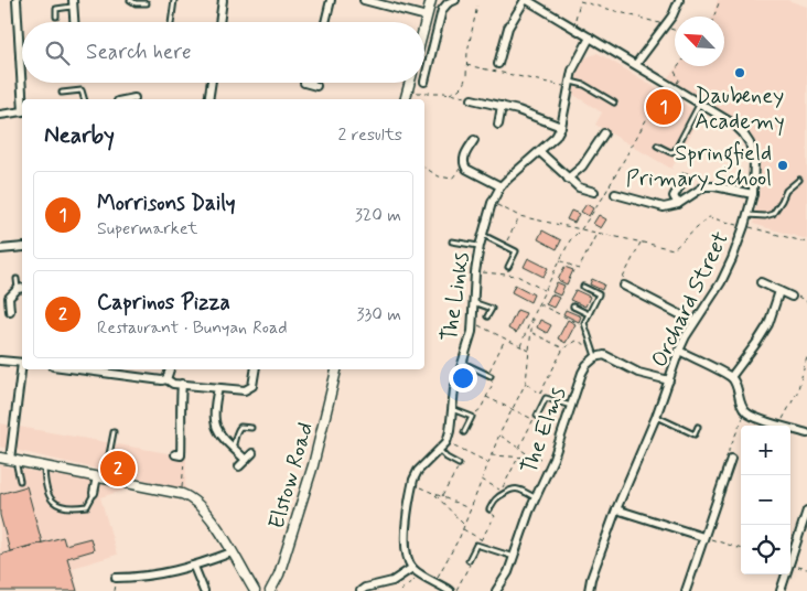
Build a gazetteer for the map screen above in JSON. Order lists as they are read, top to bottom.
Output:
{
  "streets": {
    "street": [
      "The Links",
      "Orchard Street",
      "The Elms",
      "Elstow Road"
    ]
  },
  "crossings": [
    ["The Links", "Orchard Street"]
  ],
  "places": ["Daubeney Academy", "Springfield Primary School"],
  "north": "top left",
  "page": {
    "search": "Search here",
    "pins": ["1", "2"],
    "heading": ["Nearby", "2 results"],
    "list": [
      {
        "mark": "1",
        "name": "Morrisons Daily",
        "note": "Supermarket",
        "value": "320 m"
      },
      {
        "mark": "2",
        "name": "Caprinos Pizza",
        "note": "Restaurant · Bunyan Road",
        "value": "330 m"
      }
    ],
    "map_buttons": ["+", "−"]
  }
}
